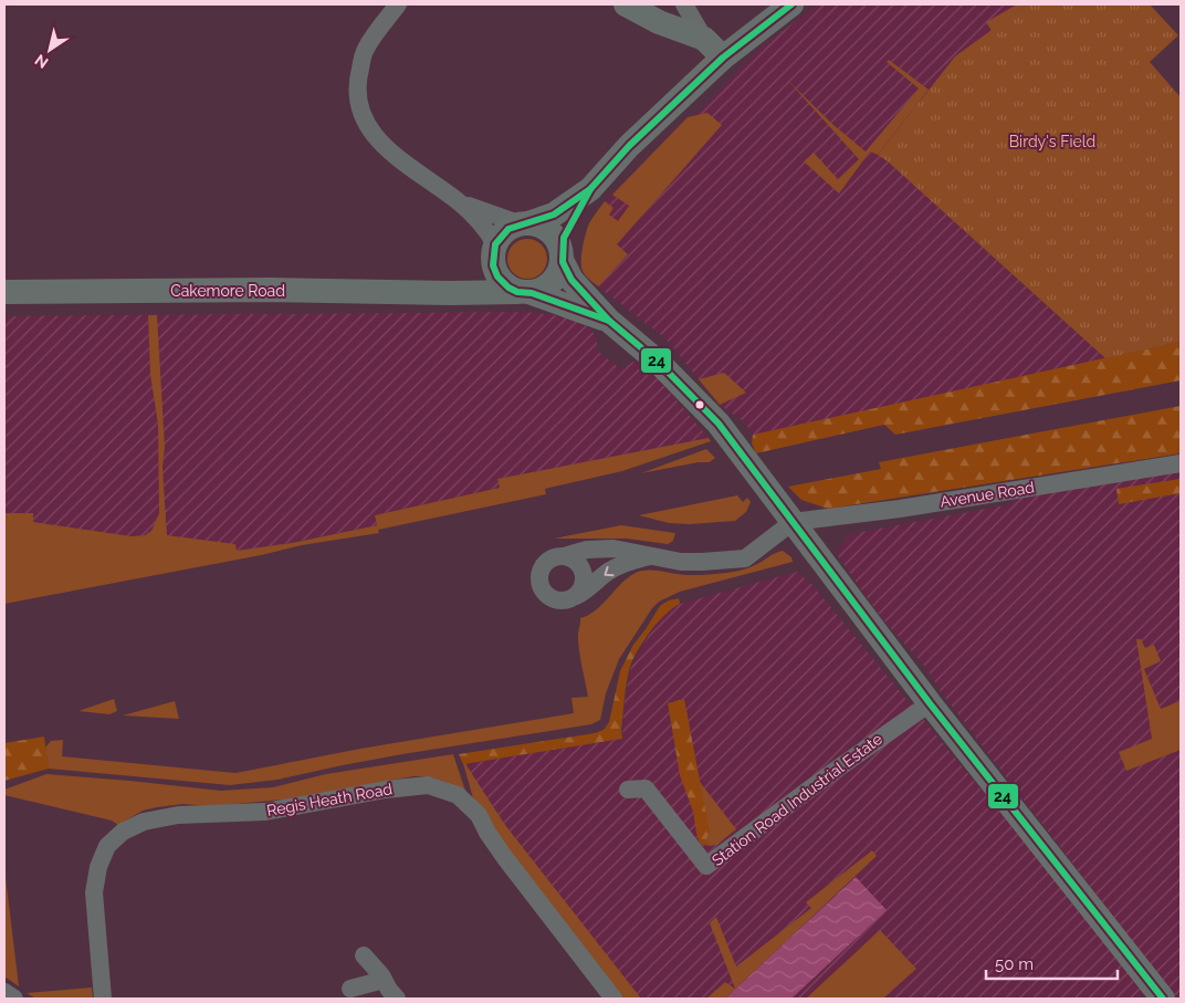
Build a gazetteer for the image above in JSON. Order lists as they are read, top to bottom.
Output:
{
  "streets": {
    "main road": ["Cakemore Road"],
    "street": ["Avenue Road", "Regis Heath Road", "Station Road Industrial Estate"]
  },
  "parks": ["Birdy's Field"],
  "lines": ["transit line 24"],
  "scale_bar": "50 m",
  "north": "bottom left"
}
